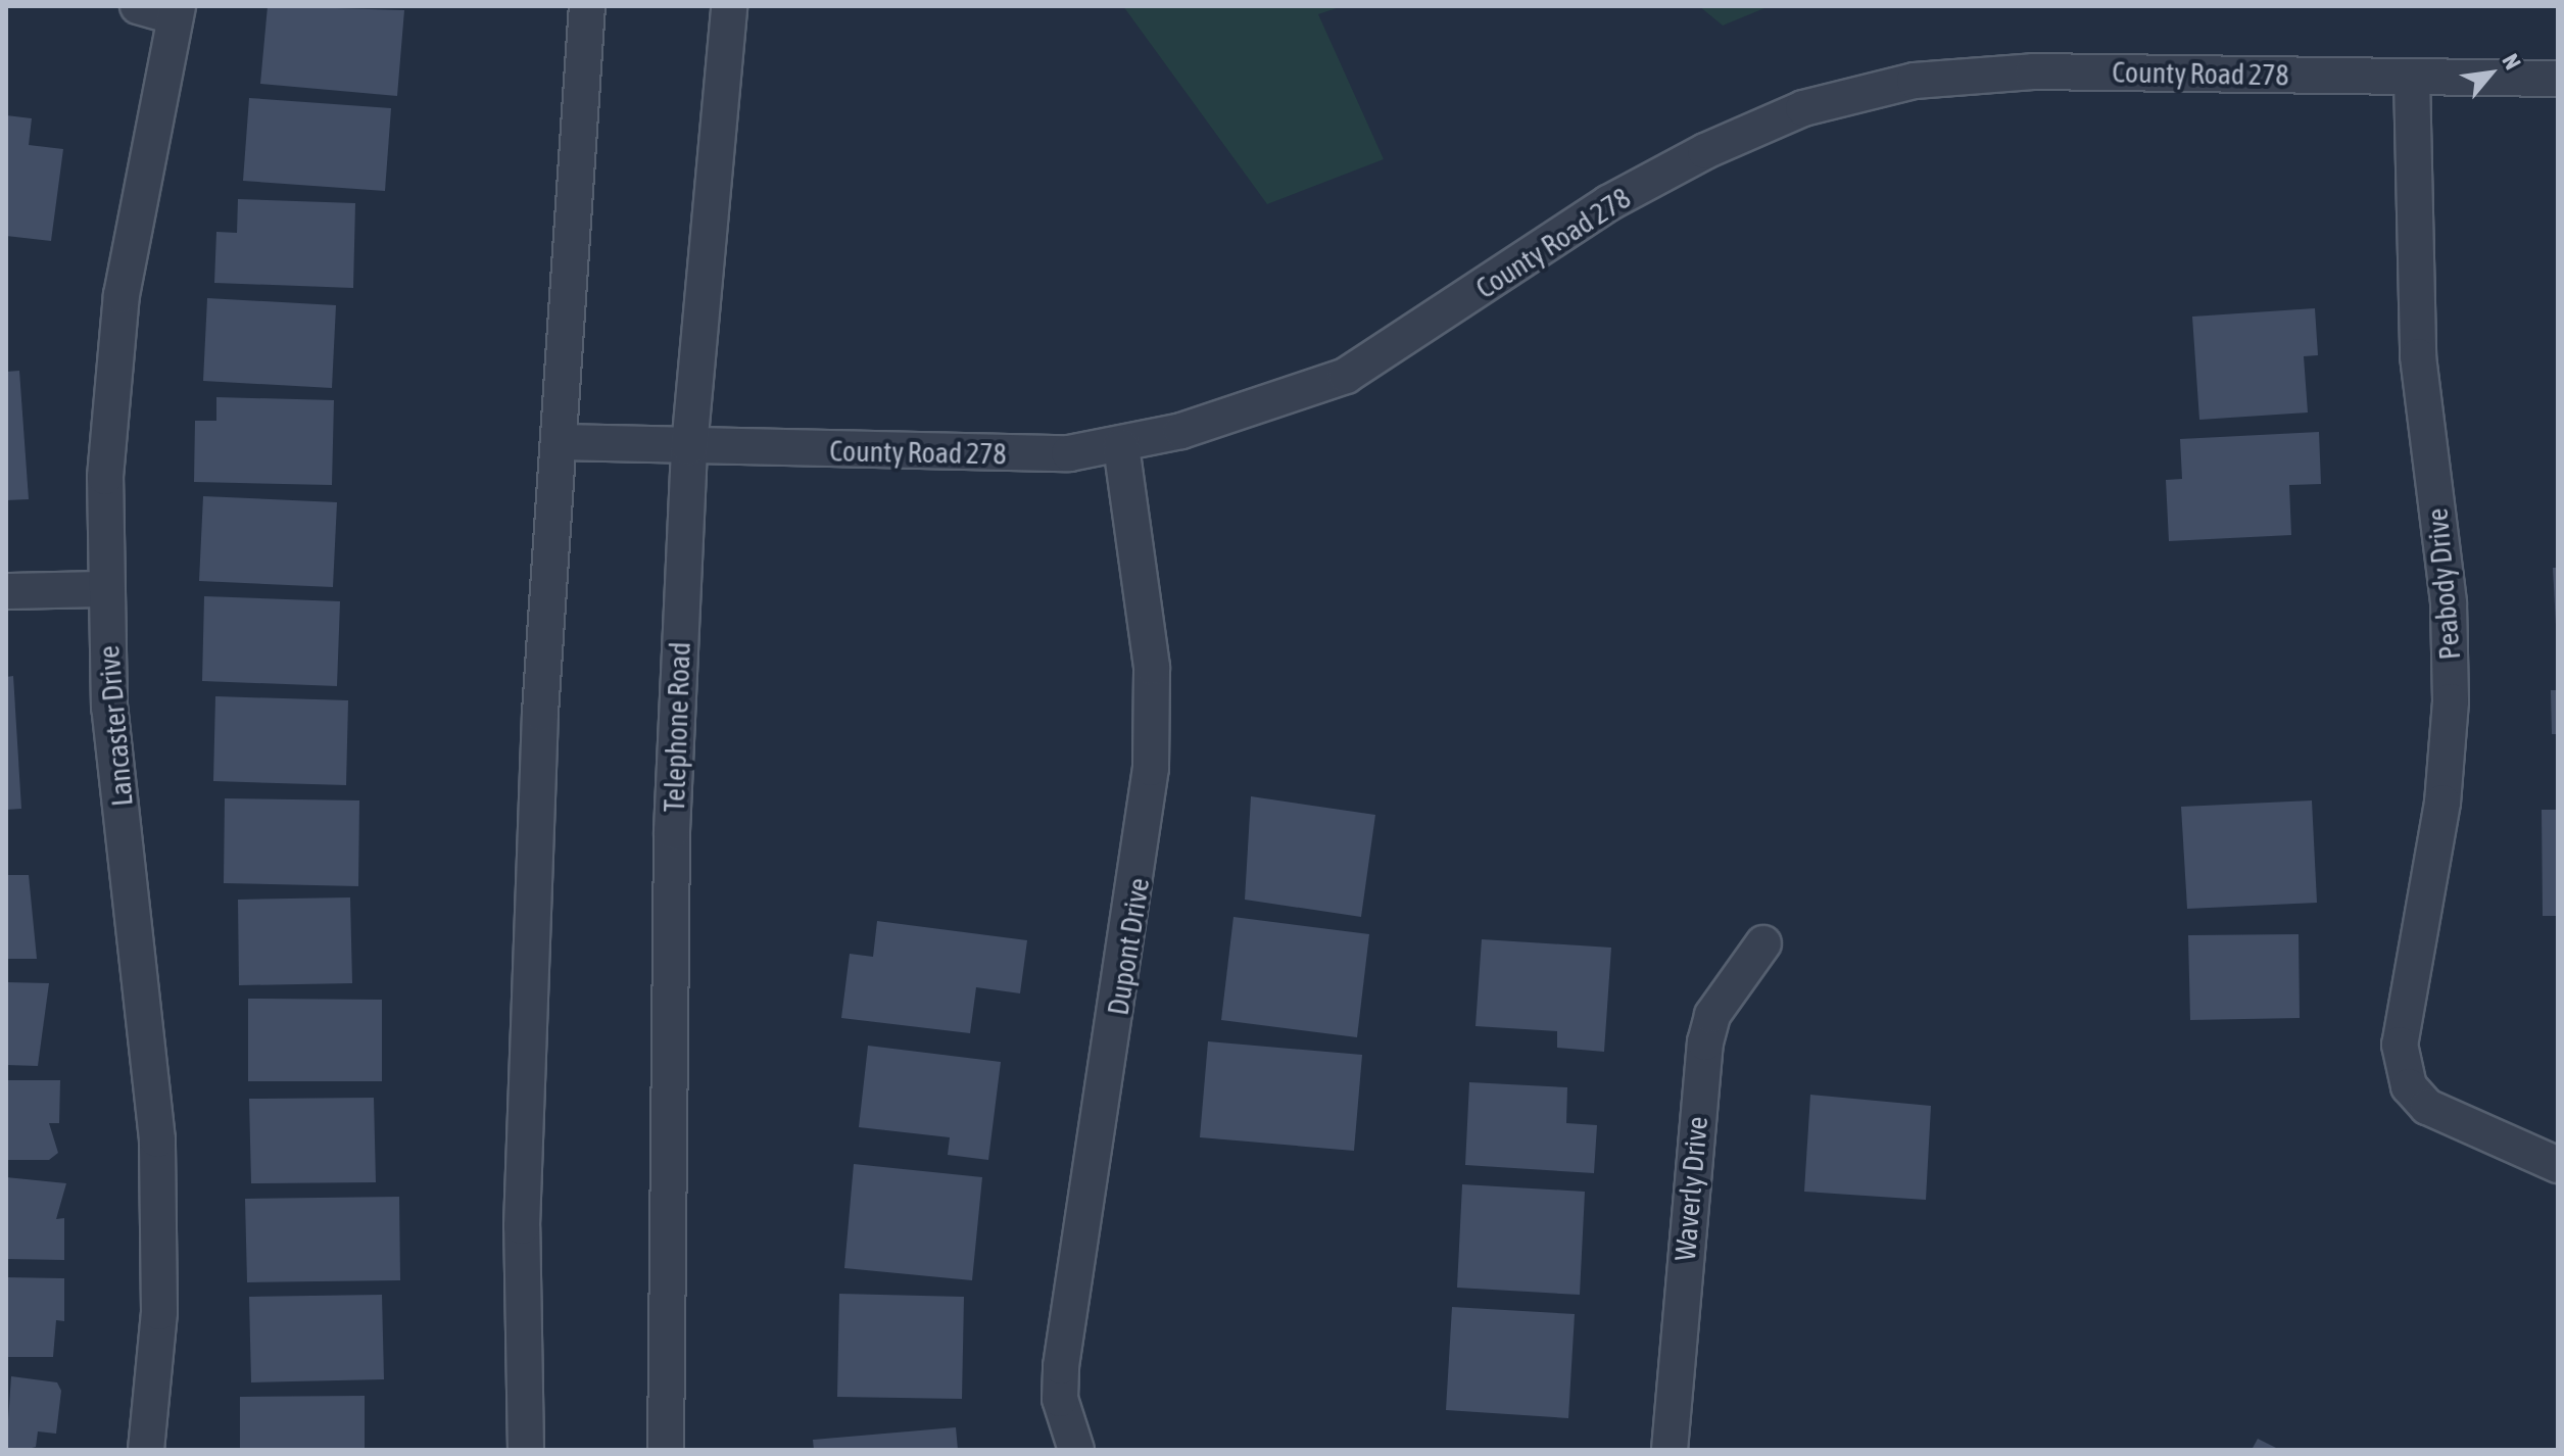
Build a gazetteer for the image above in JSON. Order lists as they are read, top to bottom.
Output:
{
  "streets": {
    "street": [
      "County Road 278",
      "Peabody Drive",
      "Lancaster Drive",
      "Telephone Road",
      "Dupont Drive",
      "Waverly Drive"
    ]
  },
  "crossings": [
    ["County Road 278", "Peabody Drive"],
    ["County Road 278", "Telephone Road"],
    ["County Road 278", "Dupont Drive"]
  ],
  "north": "top right"
}
